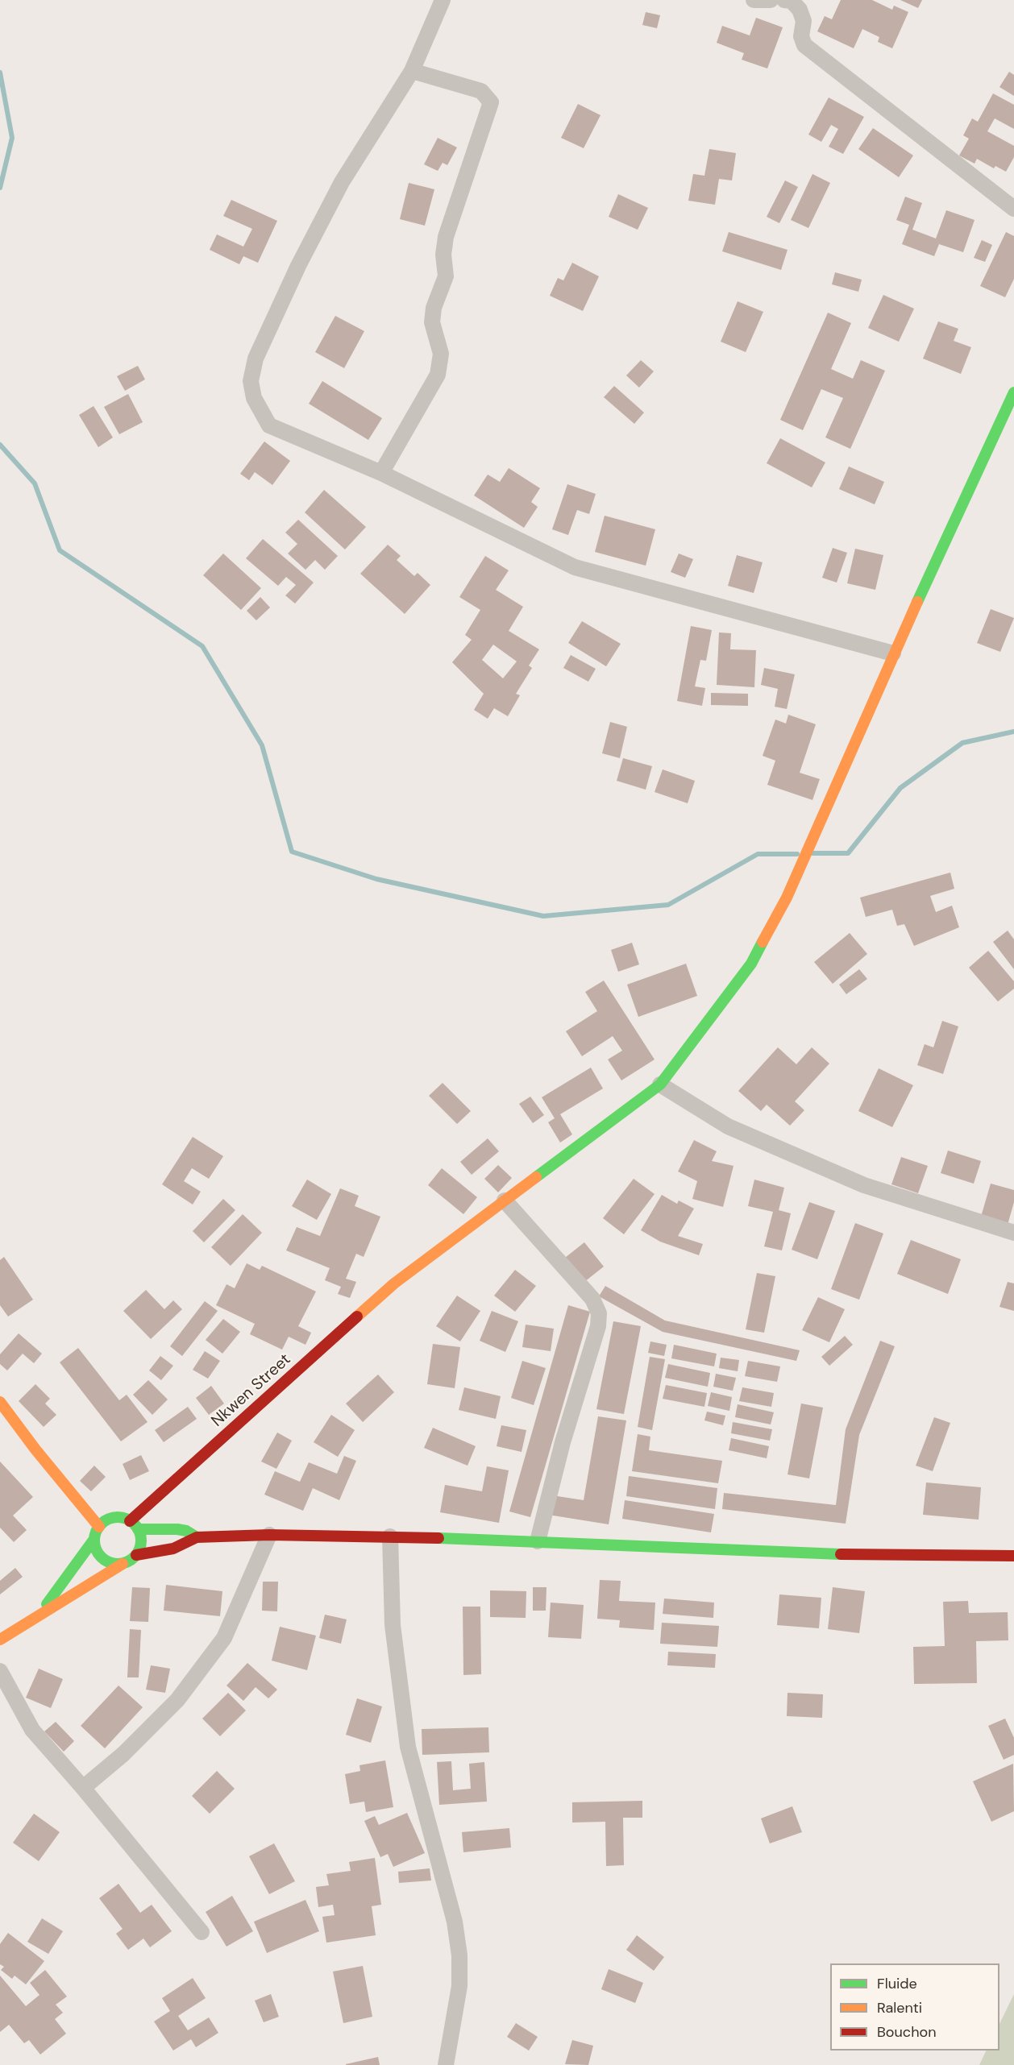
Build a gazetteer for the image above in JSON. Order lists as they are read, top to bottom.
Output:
{
  "streets": {
    "main road": ["Nkwen Street"]
  },
  "legend": ["Fluide", "Ralenti", "Bouchon"]
}
